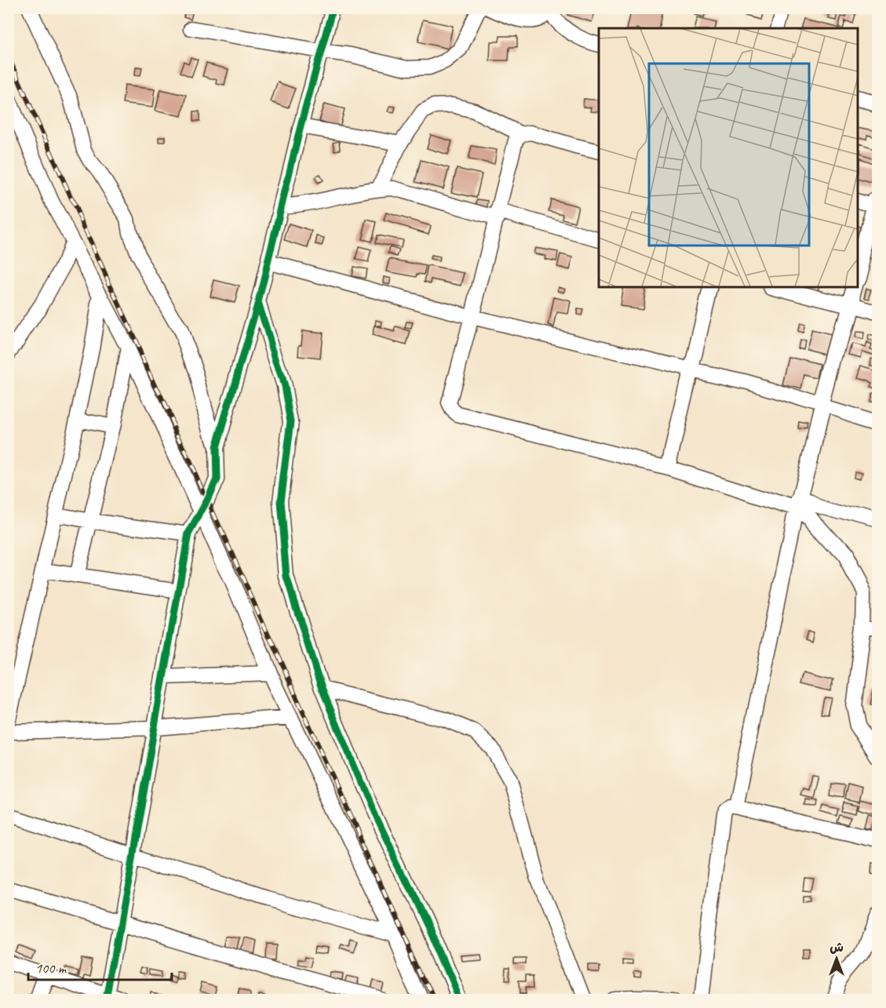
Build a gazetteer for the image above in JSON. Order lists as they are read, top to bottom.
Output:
{
  "scale_bar": "100 m",
  "north": "top"
}
